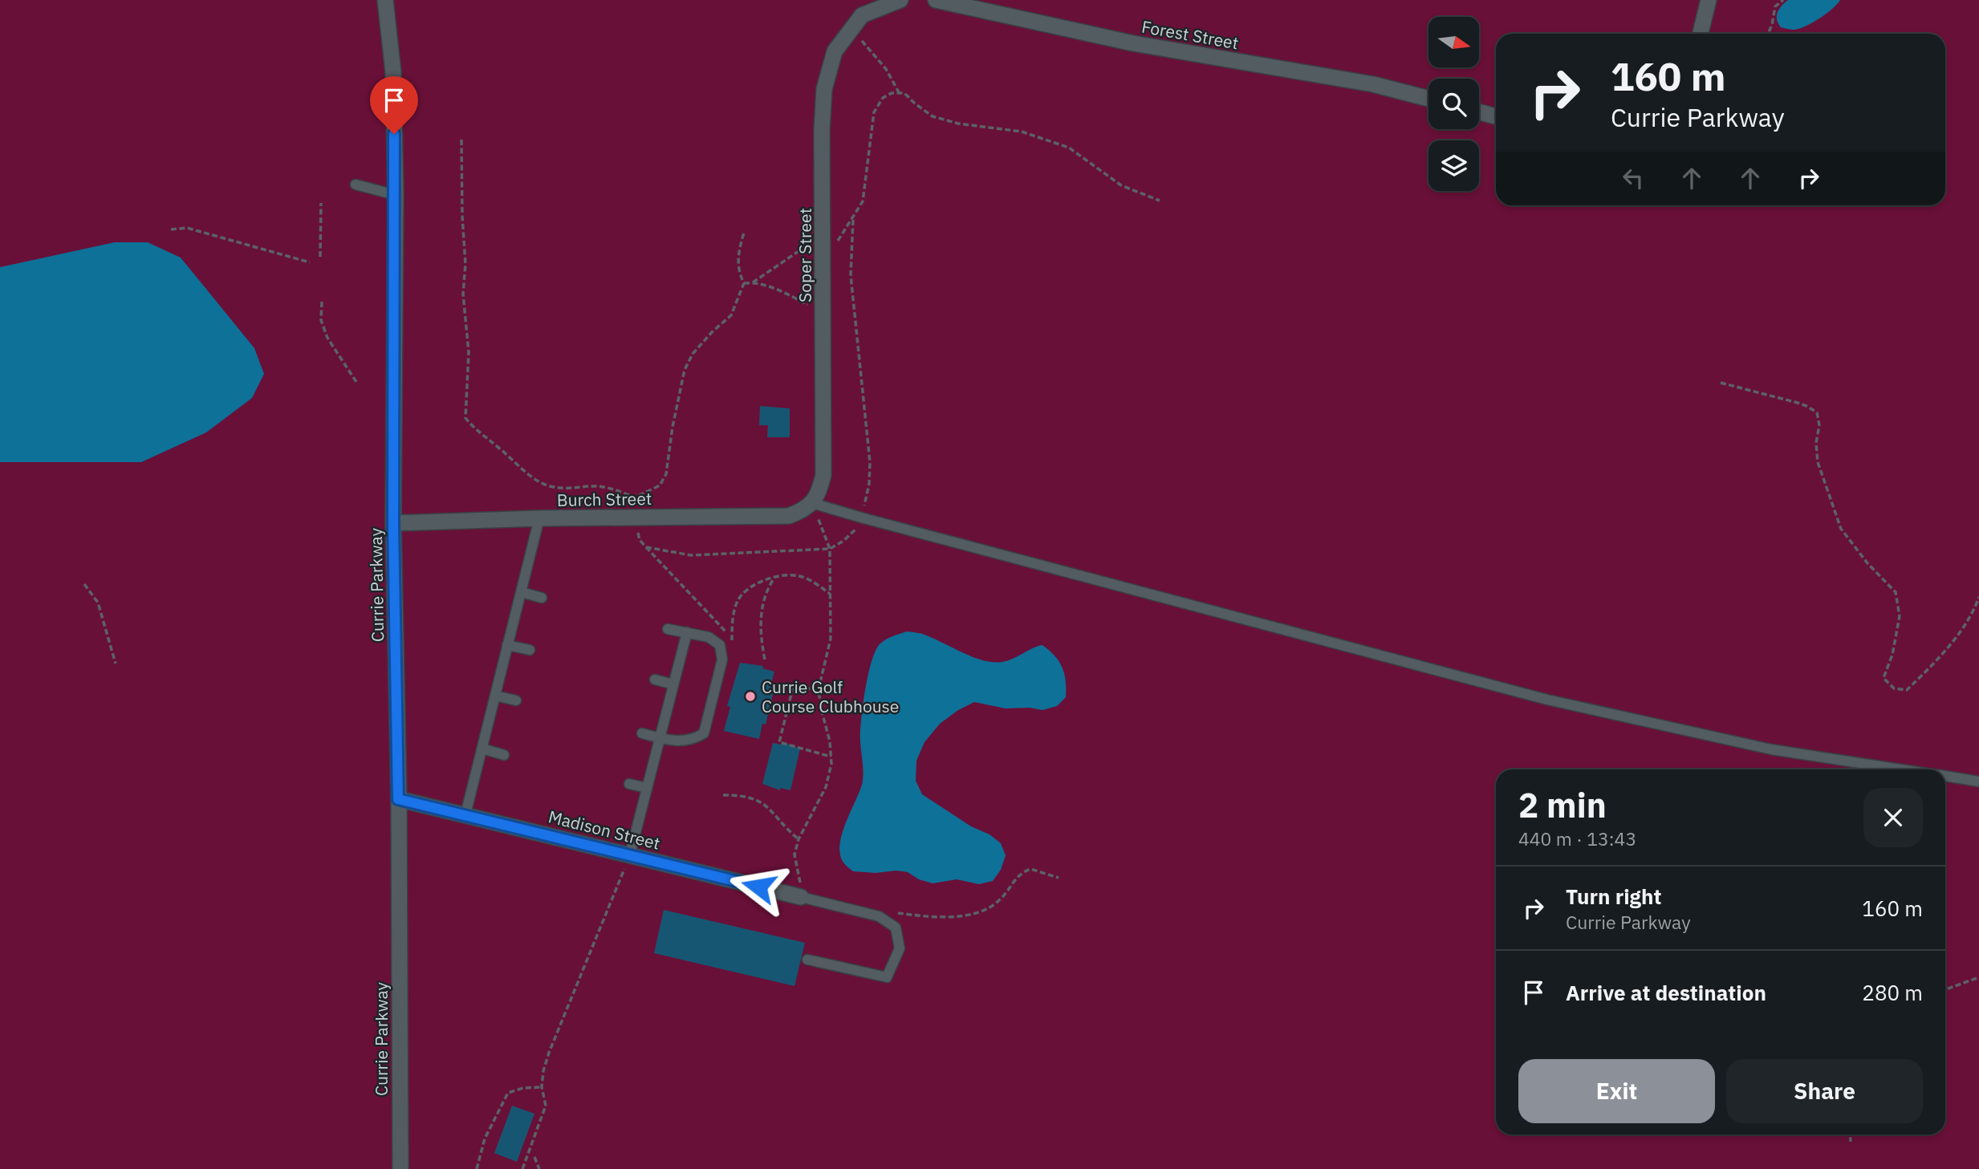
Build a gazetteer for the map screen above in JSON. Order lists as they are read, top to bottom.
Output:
{
  "streets": {
    "street": [
      "Forest Street",
      "Soper Street",
      "Burch Street",
      "Currie Parkway",
      "Madison Street"
    ]
  },
  "crossings": [
    ["Soper Street", "Burch Street"],
    ["Burch Street", "Currie Parkway"],
    ["Currie Parkway", "Madison Street"]
  ],
  "places": ["Currie Golf Course Clubhouse"],
  "north": "right",
  "page": {
    "turn": ["160 m", "Currie Parkway"],
    "heading": ["2 min", "440 m · 13:43"],
    "list": [
      {
        "name": "Turn right",
        "note": "Currie Parkway",
        "value": "160 m"
      },
      {
        "name": "Arrive at destination",
        "value": "280 m"
      }
    ],
    "buttons": ["Exit", "Share"]
  }
}
